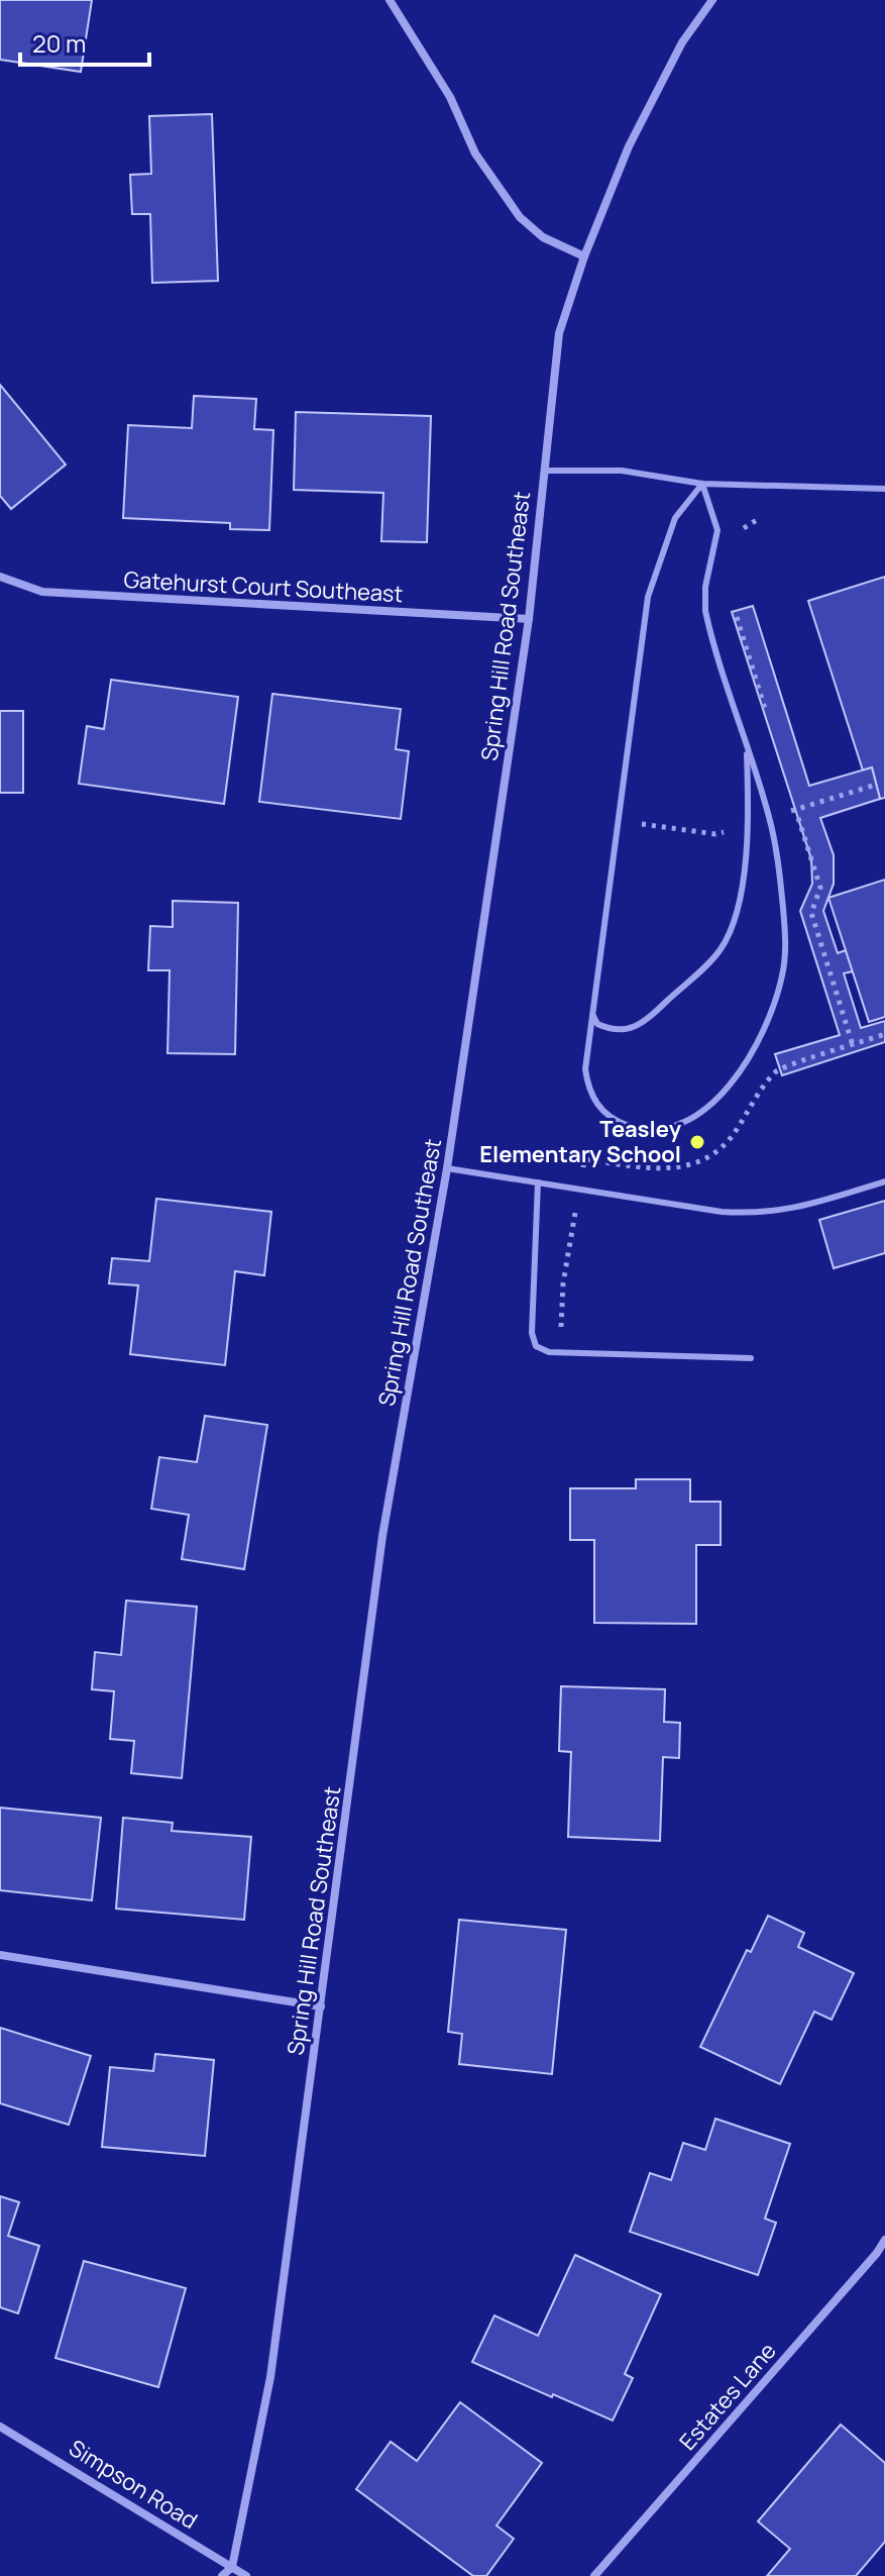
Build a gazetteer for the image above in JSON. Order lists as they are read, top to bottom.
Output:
{
  "streets": {
    "street": [
      "Gatehurst Court Southeast",
      "Spring Hill Road Southeast",
      "Estates Lane",
      "Simpson Road"
    ]
  },
  "crossings": [
    ["Gatehurst Court Southeast", "Spring Hill Road Southeast"],
    ["Spring Hill Road Southeast", "Simpson Road"]
  ],
  "places": ["Teasley Elementary School"],
  "scale_bar": "20 m"
}
